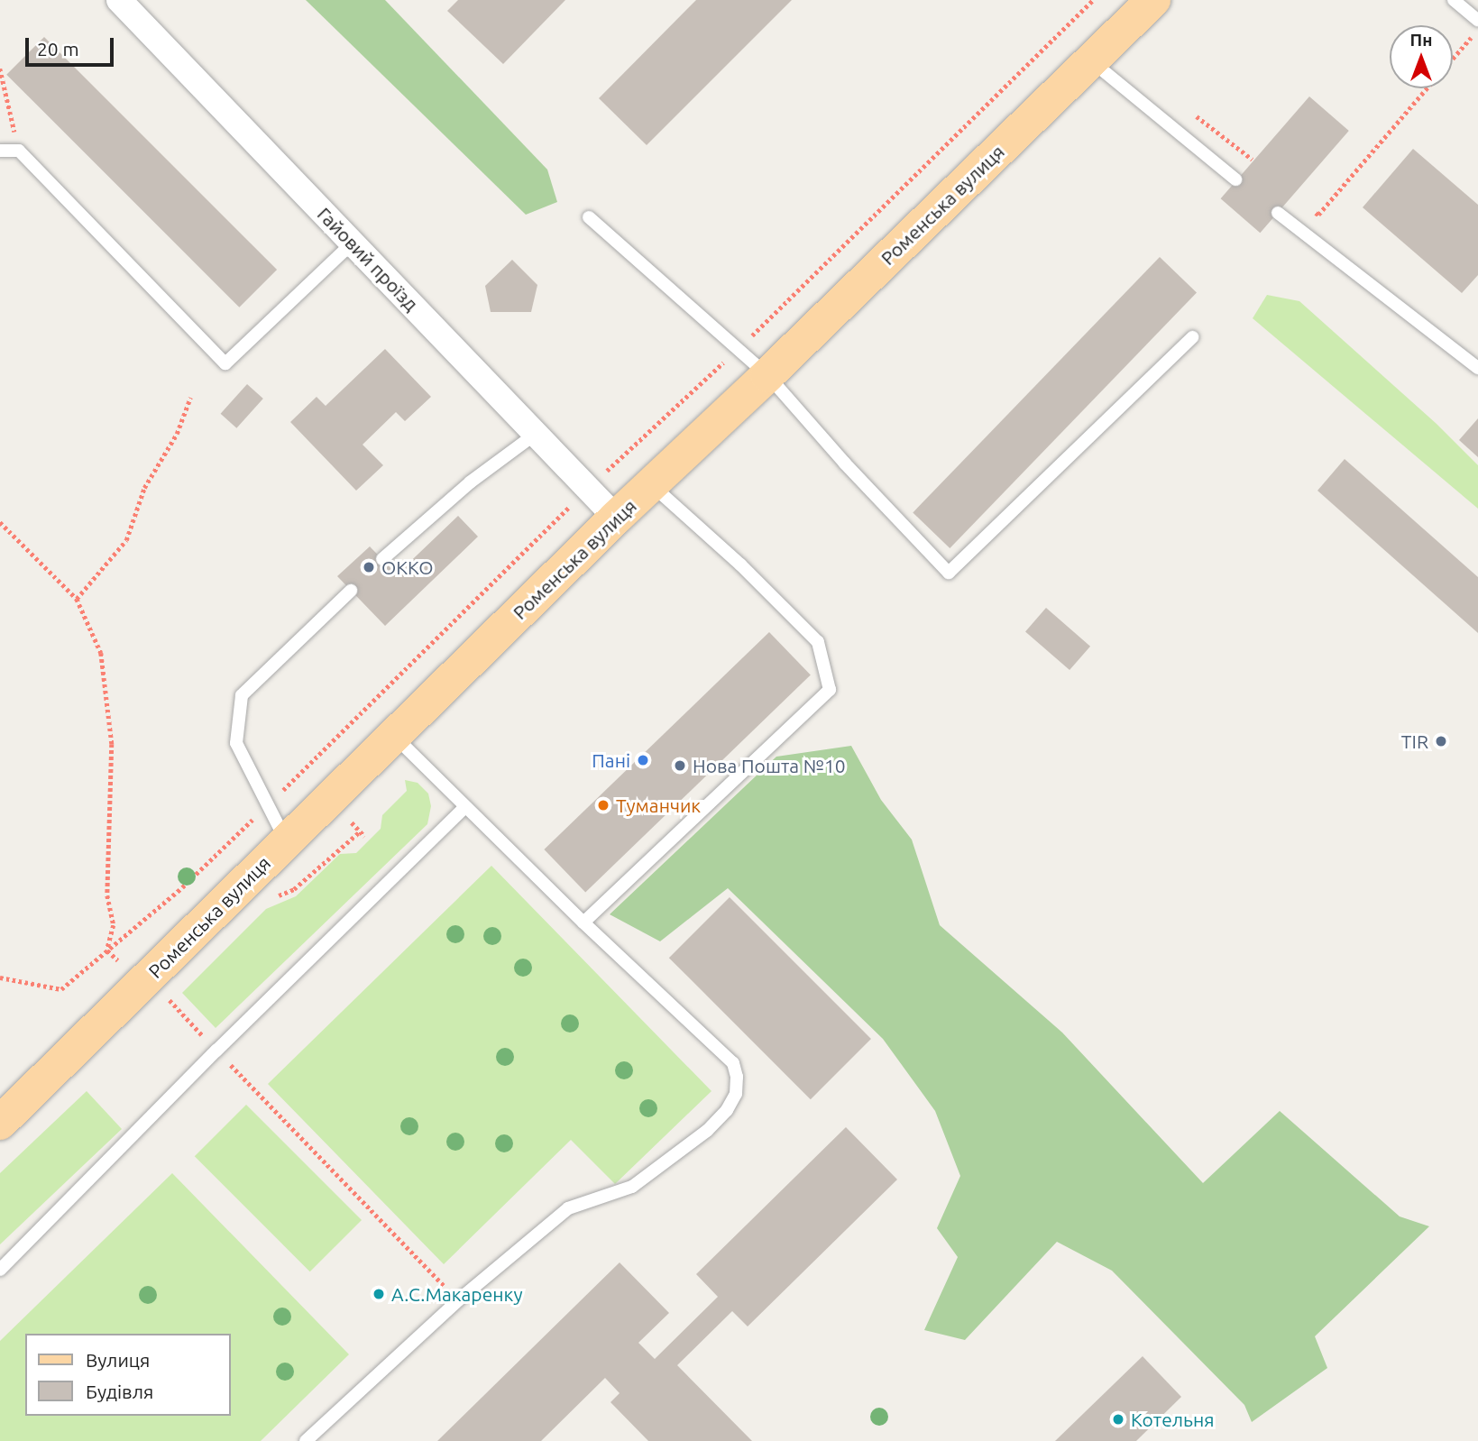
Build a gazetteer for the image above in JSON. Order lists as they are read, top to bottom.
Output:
{
  "streets": {
    "main road": ["Роменська вулиця"],
    "street": ["Гайовий проїзд"]
  },
  "crossings": [
    ["Роменська вулиця", "Гайовий проїзд"]
  ],
  "places": [
    "ОККО",
    "TIR",
    "Пані",
    "Нова Пошта №10",
    "Туманчик",
    "А.С.Макаренку",
    "Котельня"
  ],
  "legend": ["Вулиця", "Будівля"],
  "scale_bar": "20 m",
  "north": "top"
}
